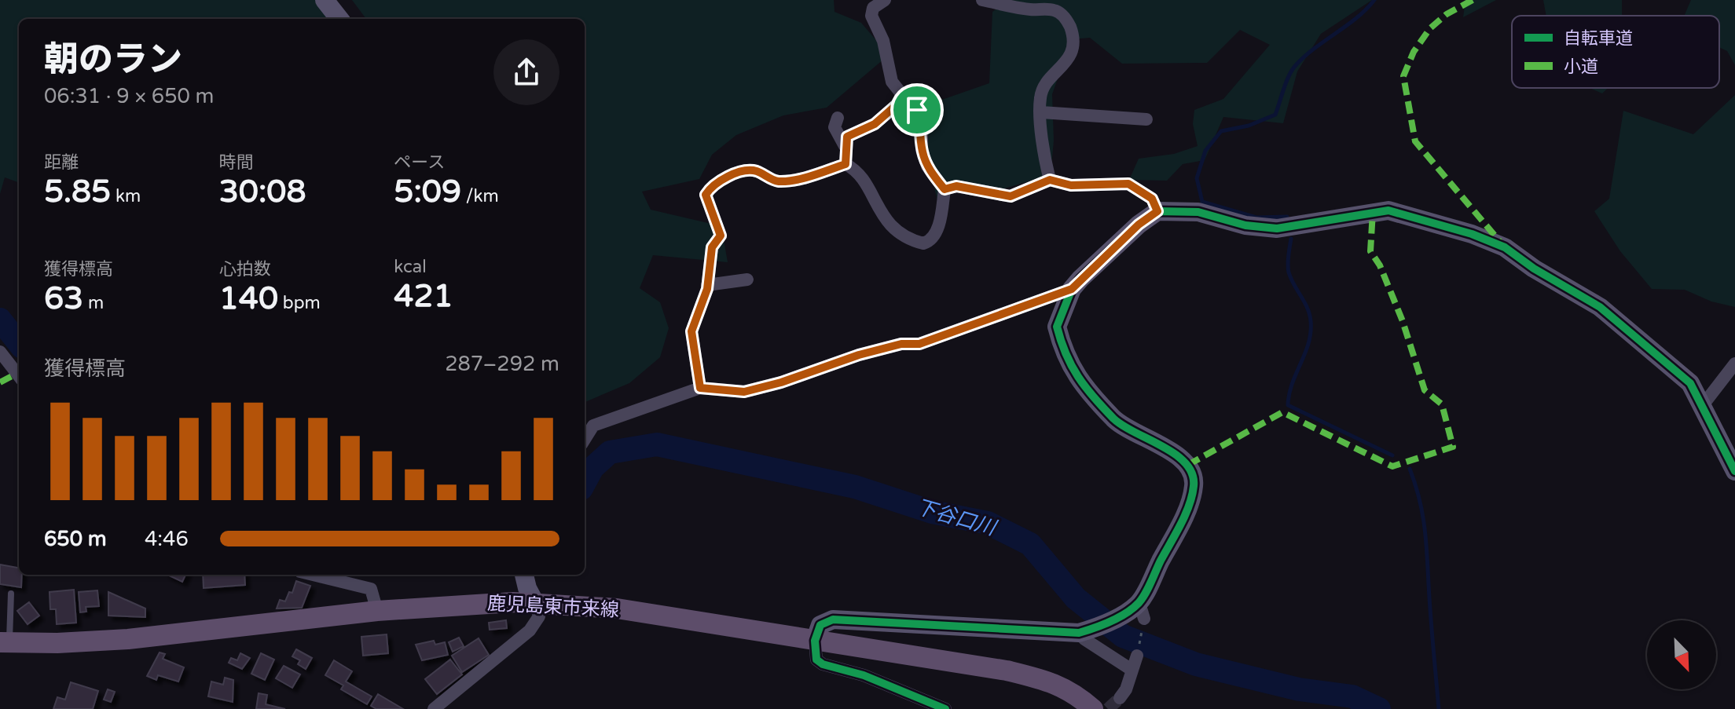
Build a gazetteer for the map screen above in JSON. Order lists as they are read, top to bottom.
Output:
{
  "streets": {
    "main road": ["鹿児島東市来線"]
  },
  "water": ["下谷口川"],
  "legend": ["自転車道", "小道"],
  "north": "bottom right",
  "page": {
    "heading": ["朝のラン", "06:31 · 9 × 650 m"],
    "stats": [
      ["距離", "5.85 km"],
      ["時間", "30:08"],
      ["ペース", "5:09 /km"],
      ["獲得標高", "63 m"],
      ["心拍数", "140 bpm"],
      ["kcal", "421"]
    ],
    "chart": ["獲得標高", "287–292 m"],
    "list": [
      {
        "name": "650 m",
        "note": "4:46"
      }
    ]
  }
}
